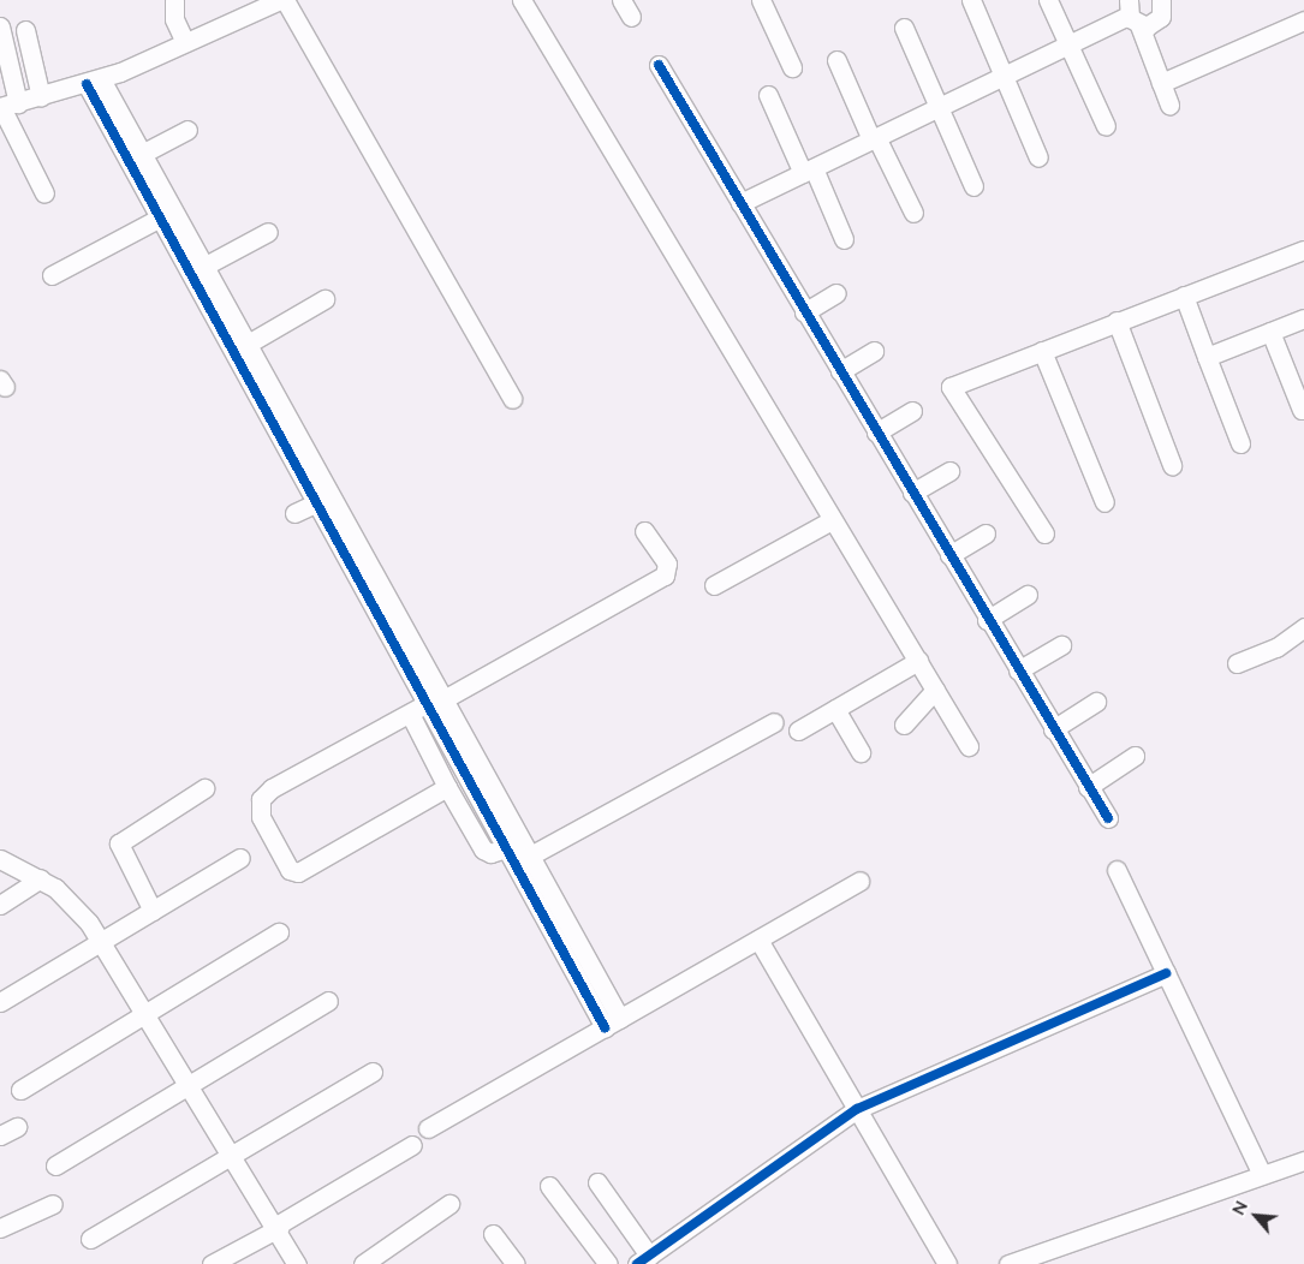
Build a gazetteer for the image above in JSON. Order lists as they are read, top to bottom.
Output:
{
  "north": "top left"
}
